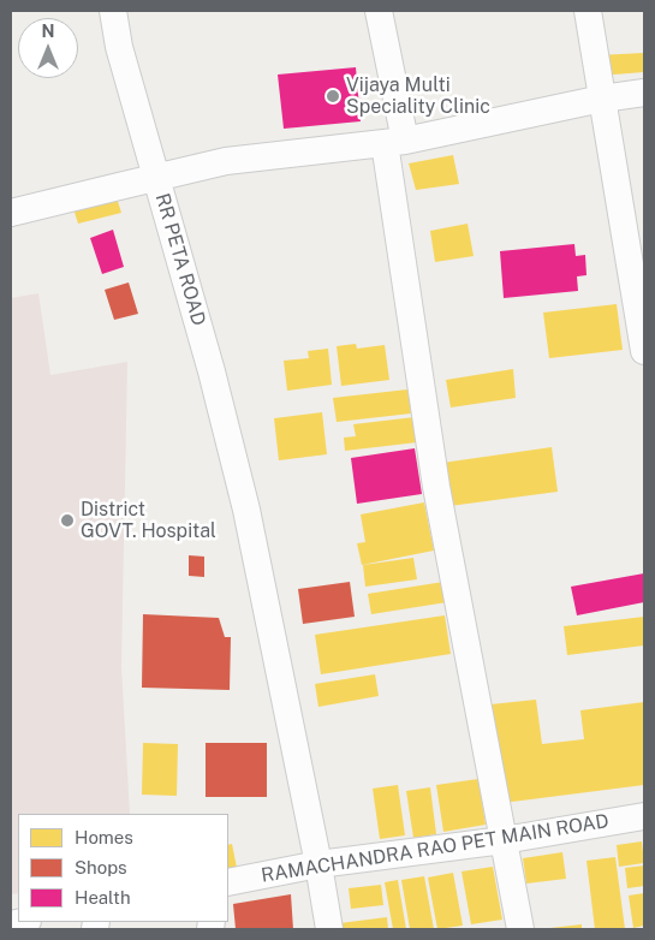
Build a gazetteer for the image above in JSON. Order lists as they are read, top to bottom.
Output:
{
  "streets": {
    "street": ["RR PETA ROAD", "RAMACHANDRA RAO PET MAIN ROAD"]
  },
  "crossings": [
    ["RR PETA ROAD", "RAMACHANDRA RAO PET MAIN ROAD"]
  ],
  "places": ["Vijaya Multi Speciality Clinic", "District GOVT. Hospital"],
  "legend": ["Homes", "Shops", "Health"],
  "north": "top"
}
